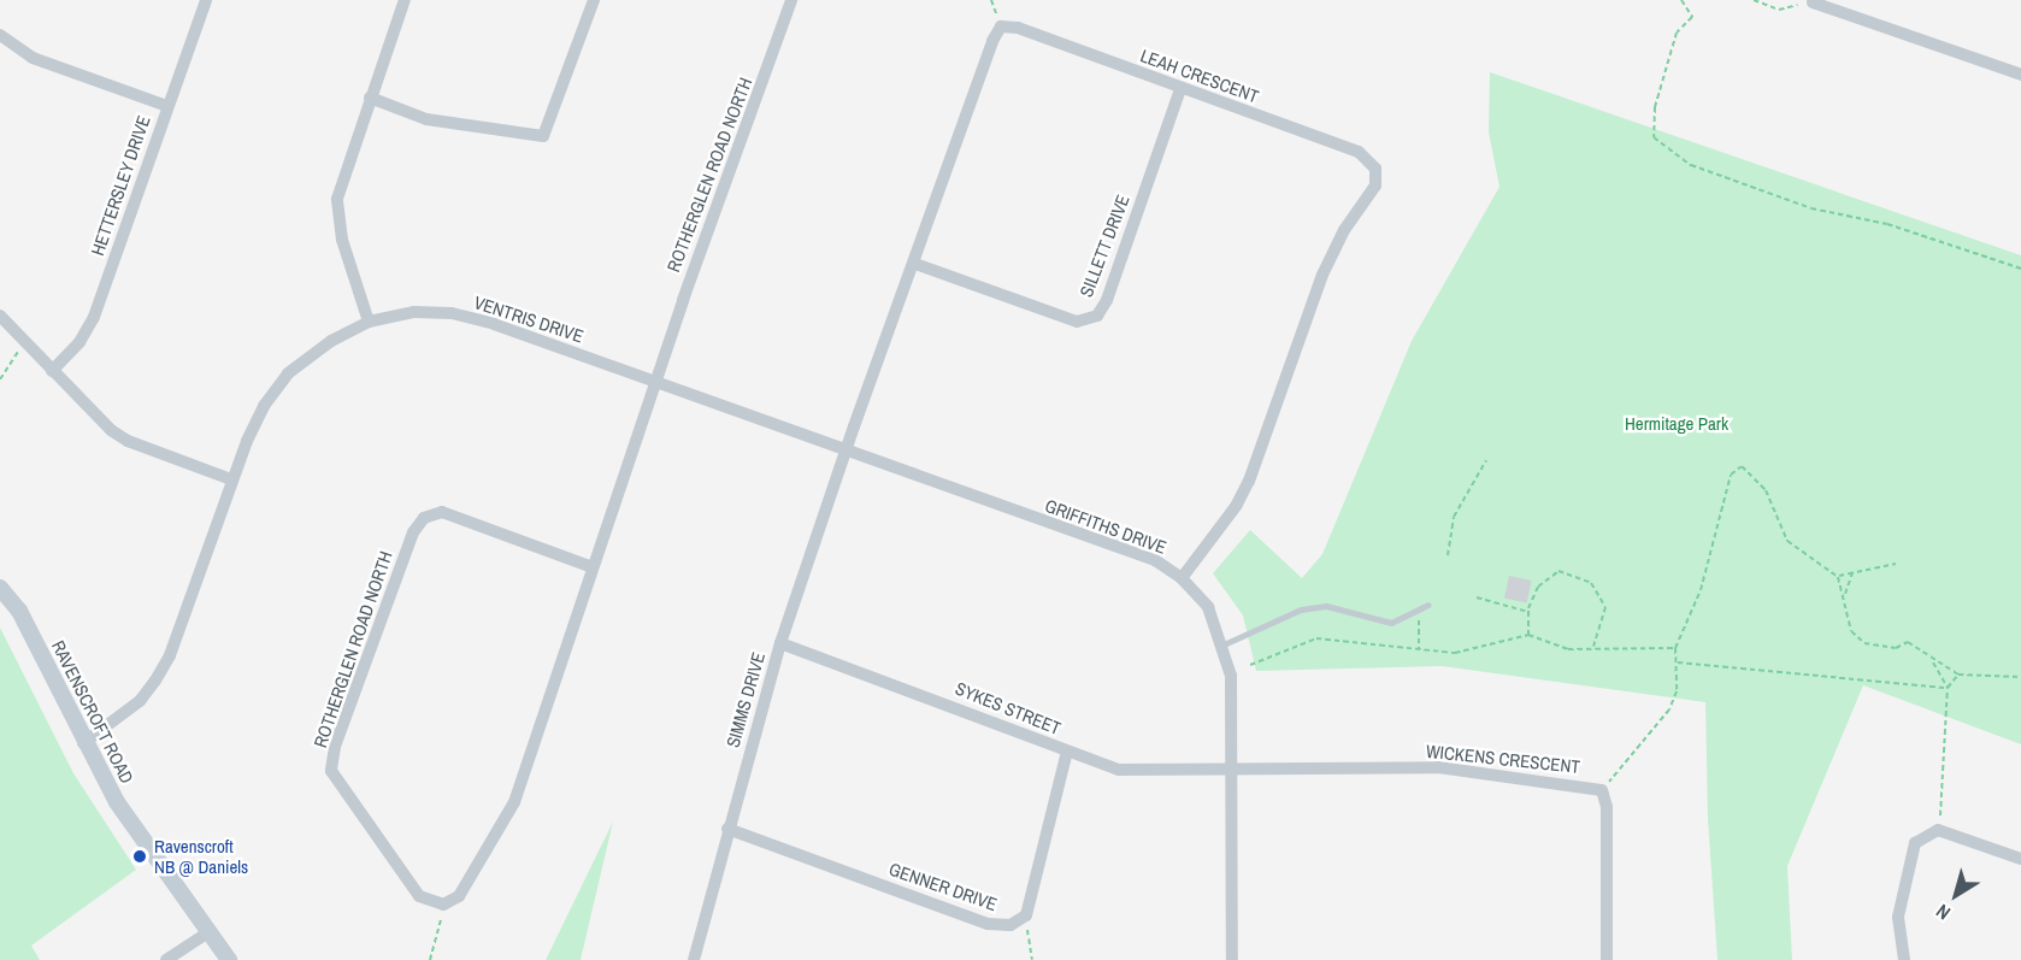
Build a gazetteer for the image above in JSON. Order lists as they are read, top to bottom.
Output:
{
  "streets": {
    "street": [
      "LEAH CRESCENT",
      "ROTHERGLEN ROAD NORTH",
      "HETTERSLEY DRIVE",
      "SILLETT DRIVE",
      "VENTRIS DRIVE",
      "GRIFFITHS DRIVE",
      "SIMMS DRIVE",
      "SYKES STREET",
      "RAVENSCROFT ROAD",
      "WICKENS CRESCENT",
      "GENNER DRIVE"
    ]
  },
  "crossings": [
    ["LEAH CRESCENT", "SILLETT DRIVE"],
    ["LEAH CRESCENT", "VENTRIS DRIVE"],
    ["LEAH CRESCENT", "GRIFFITHS DRIVE"],
    ["LEAH CRESCENT", "SIMMS DRIVE"],
    ["ROTHERGLEN ROAD NORTH", "VENTRIS DRIVE"],
    ["VENTRIS DRIVE", "GRIFFITHS DRIVE"],
    ["VENTRIS DRIVE", "SIMMS DRIVE"],
    ["VENTRIS DRIVE", "RAVENSCROFT ROAD"],
    ["GRIFFITHS DRIVE", "SIMMS DRIVE"],
    ["GRIFFITHS DRIVE", "SYKES STREET"],
    ["GRIFFITHS DRIVE", "WICKENS CRESCENT"],
    ["SIMMS DRIVE", "SYKES STREET"],
    ["SIMMS DRIVE", "GENNER DRIVE"],
    ["SYKES STREET", "WICKENS CRESCENT"]
  ],
  "parks": ["Hermitage Park"],
  "places": ["Ravenscroft NB @ Daniels"],
  "north": "bottom left"
}
